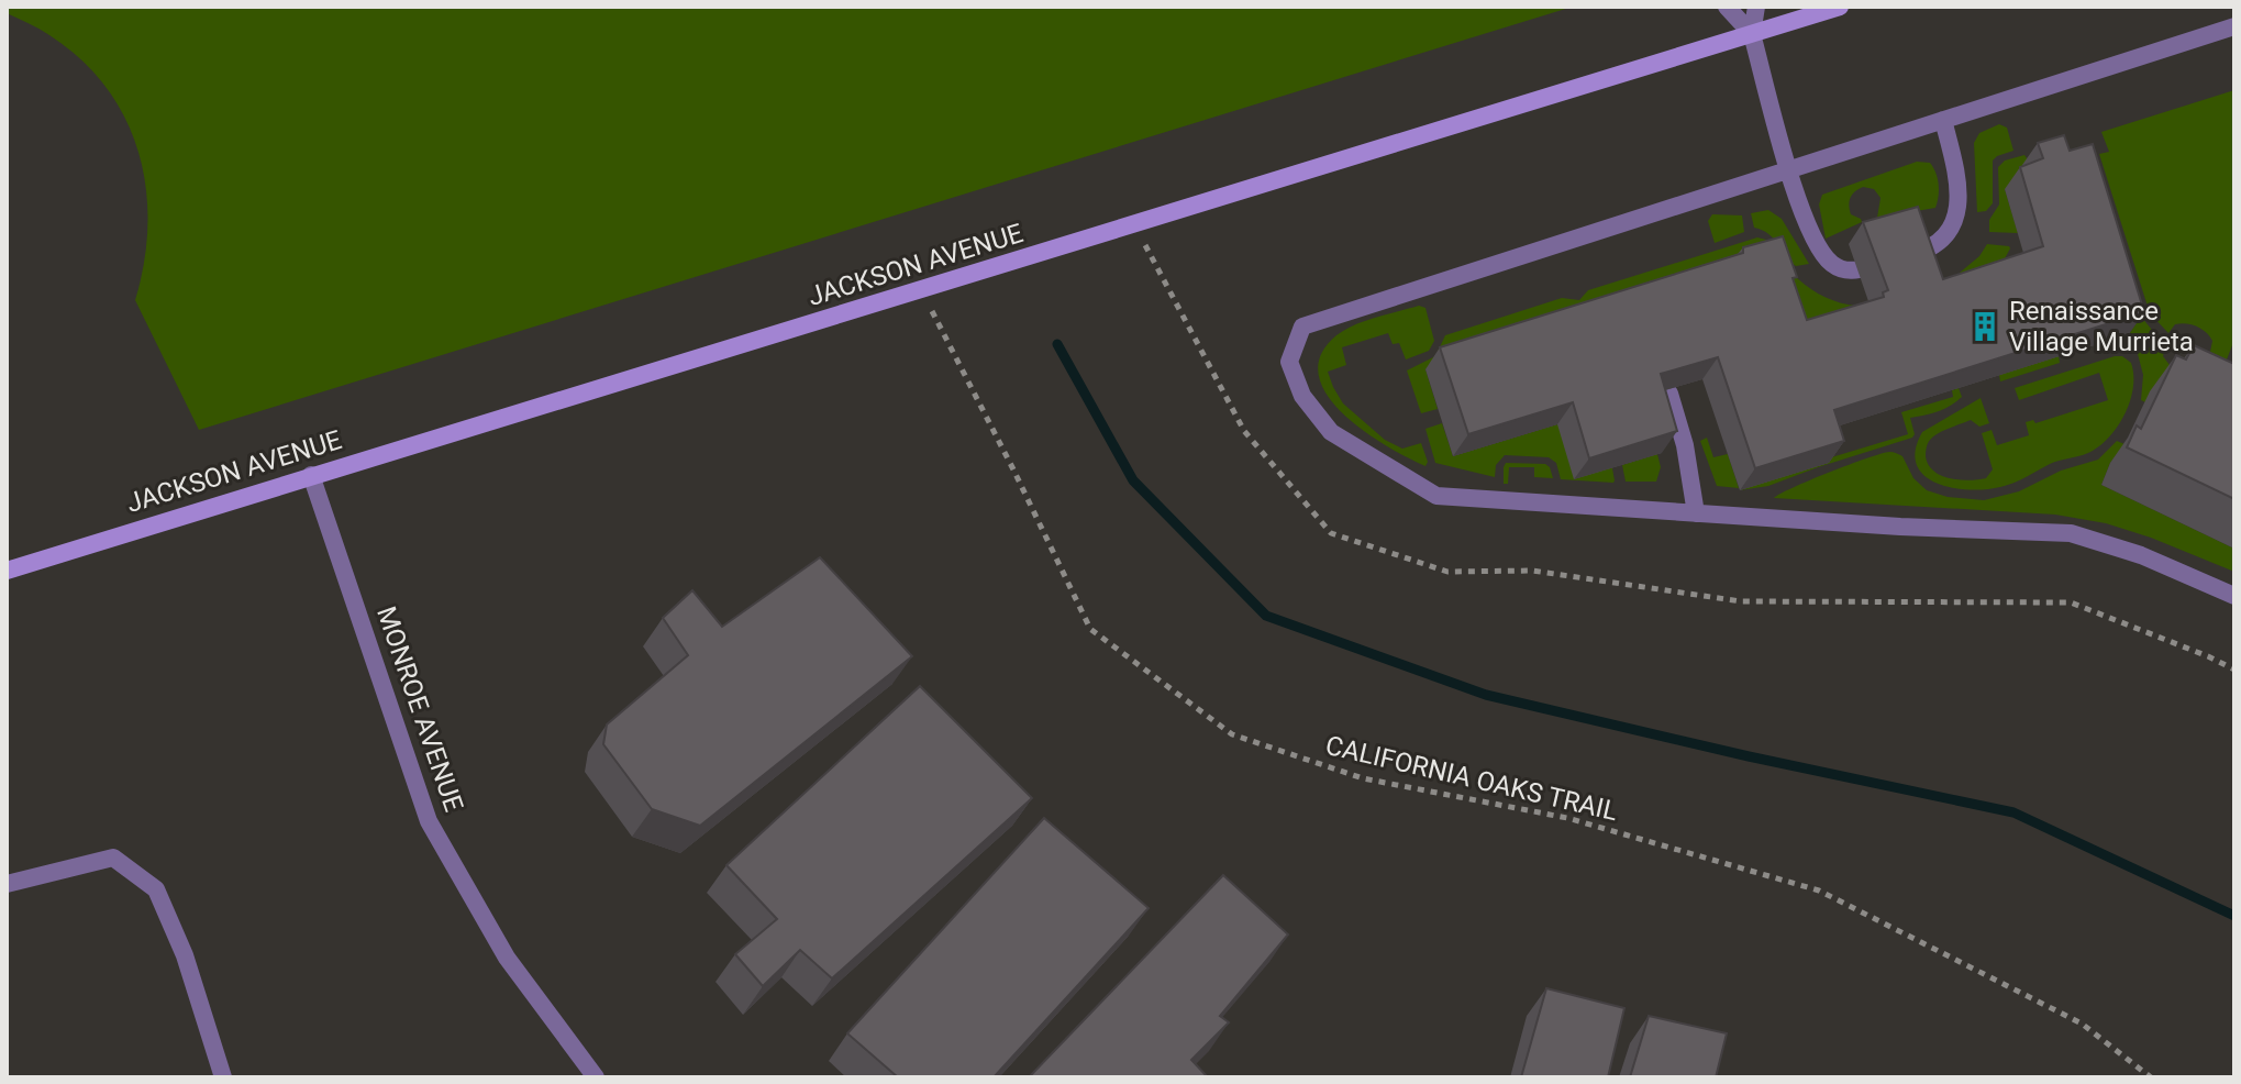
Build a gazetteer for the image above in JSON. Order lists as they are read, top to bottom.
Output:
{
  "streets": {
    "main road": ["JACKSON AVENUE"],
    "street": ["MONROE AVENUE"],
    "path": ["CALIFORNIA OAKS TRAIL"]
  },
  "crossings": [
    ["JACKSON AVENUE", "MONROE AVENUE"],
    ["JACKSON AVENUE", "CALIFORNIA OAKS TRAIL"]
  ],
  "places": {
    "building": ["Renaissance Village Murrieta"]
  }
}
